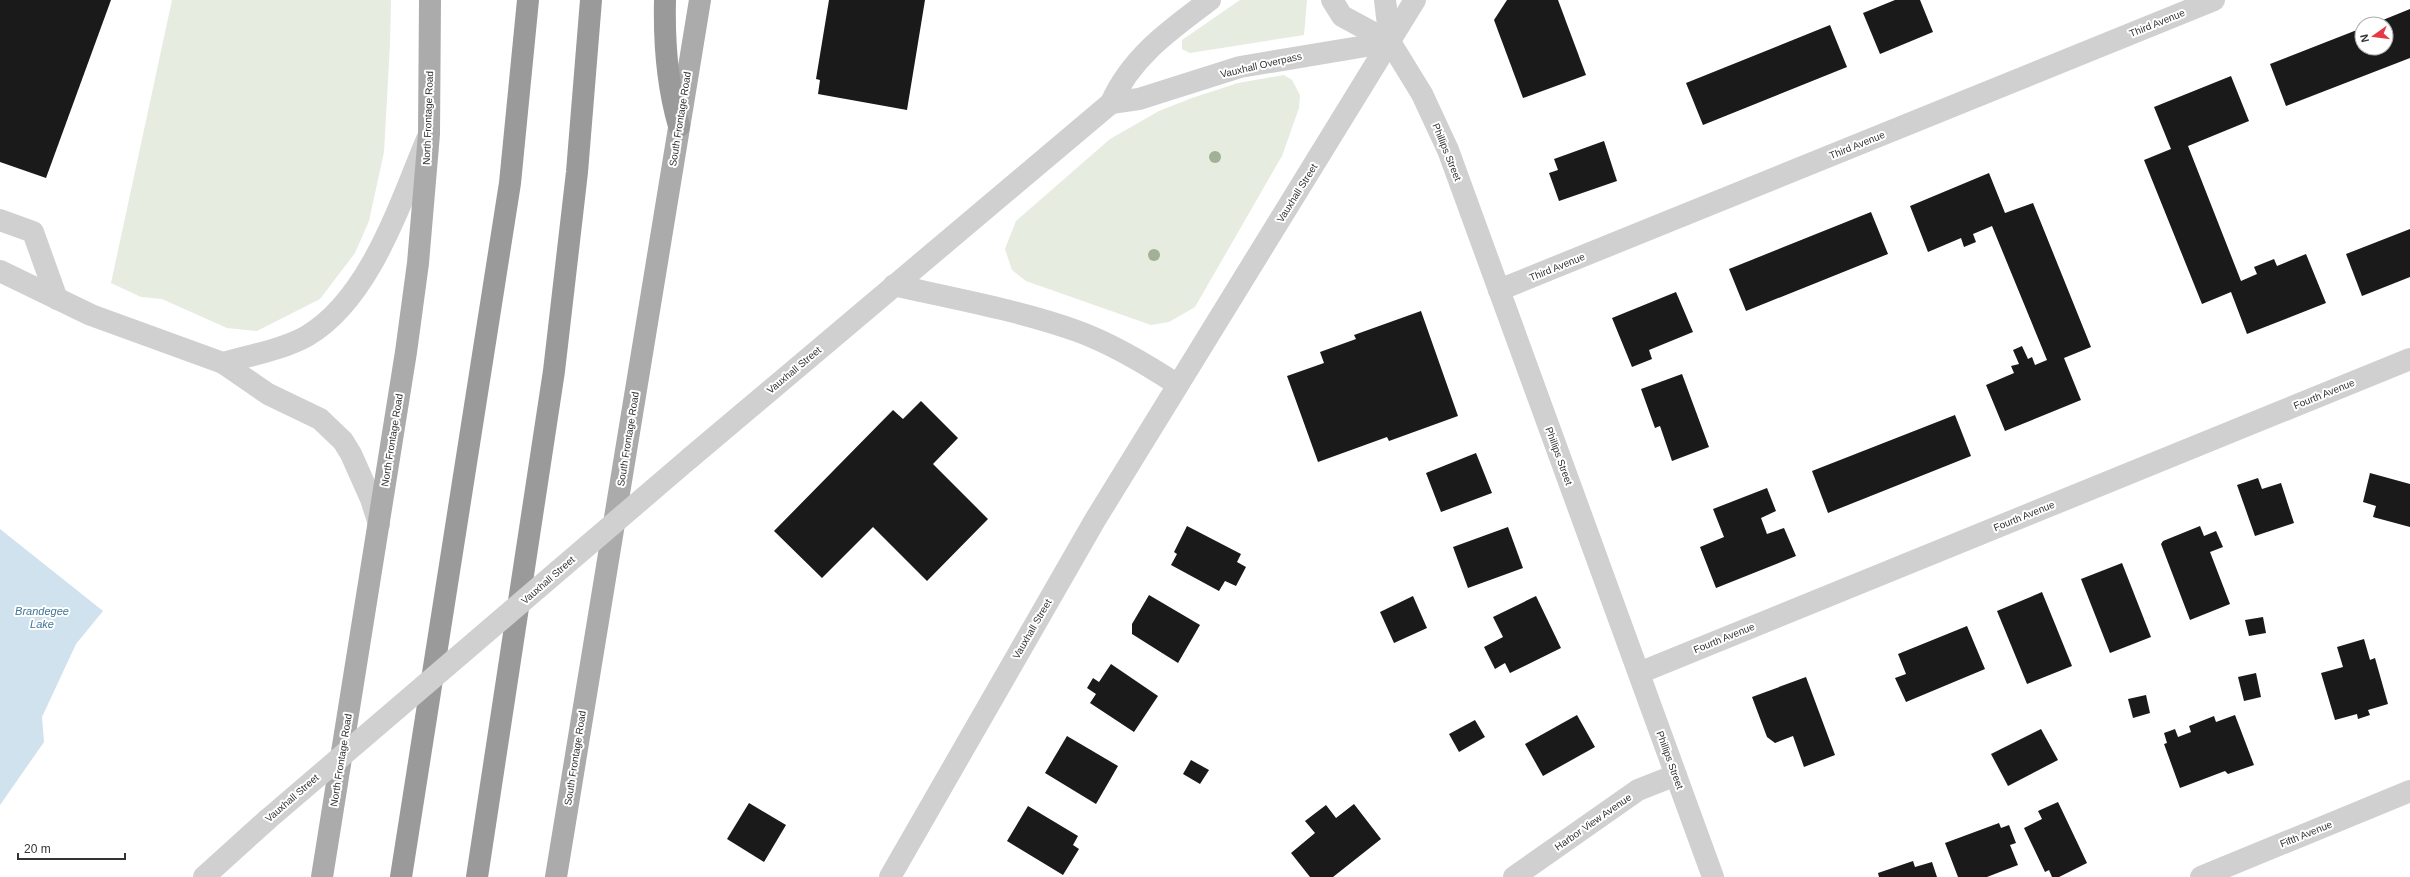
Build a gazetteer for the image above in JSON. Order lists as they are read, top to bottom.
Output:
{
  "streets": {
    "main road": ["North Frontage Road", "South Frontage Road"],
    "street": [
      "Third Avenue",
      "Vauxhall Overpass",
      "Phillips Street",
      "Vauxhall Street",
      "Fourth Avenue",
      "Harbor View Avenue",
      "Fifth Avenue"
    ]
  },
  "crossings": [
    ["Third Avenue", "Phillips Street"],
    ["Vauxhall Overpass", "Phillips Street"],
    ["Vauxhall Overpass", "Vauxhall Street"],
    ["Phillips Street", "Vauxhall Street"],
    ["Phillips Street", "Fourth Avenue"],
    ["Phillips Street", "Harbor View Avenue"]
  ],
  "water": ["Brandegee Lake"],
  "scale_bar": "20 m",
  "north": "left"
}
